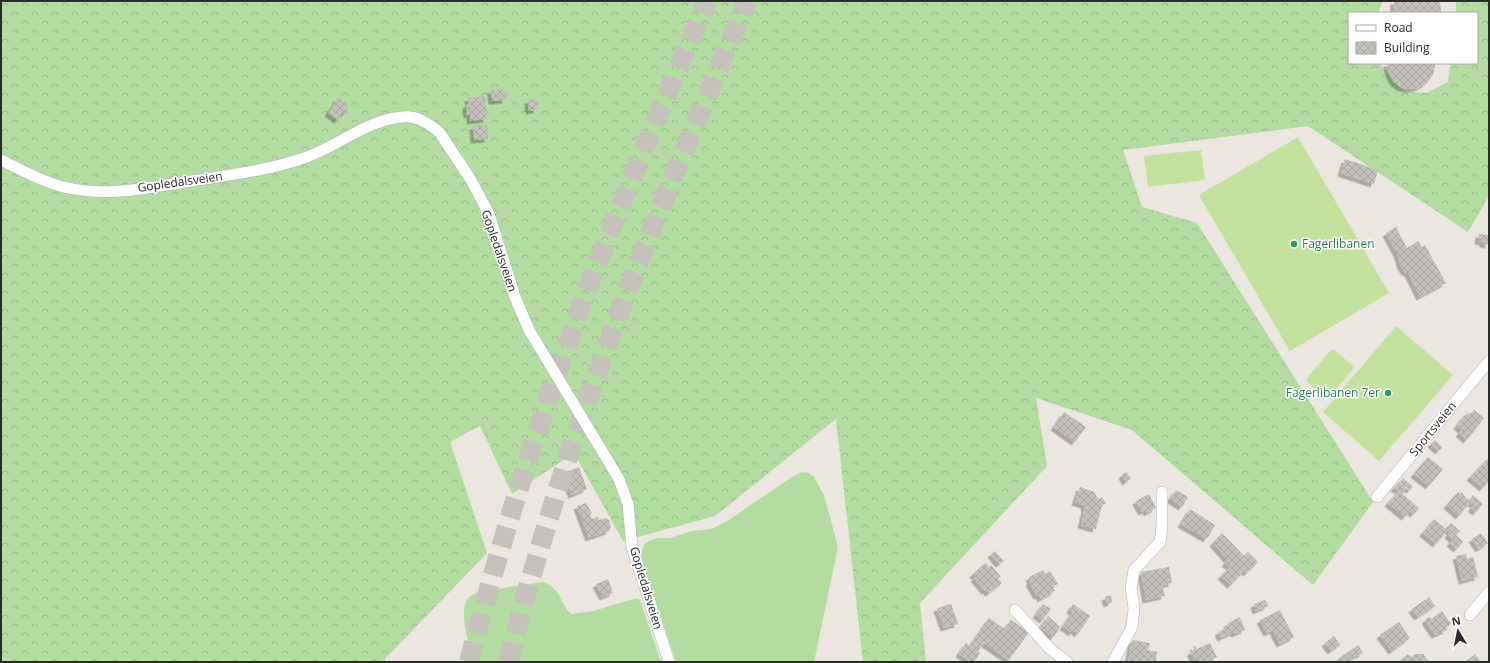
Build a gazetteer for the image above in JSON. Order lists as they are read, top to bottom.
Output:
{
  "streets": {
    "street": ["Gopledalsveien", "Sportsveien"]
  },
  "places": ["Fagerlibanen", "Fagerlibanen 7er"],
  "legend": ["Road", "Building"],
  "north": "top"
}
